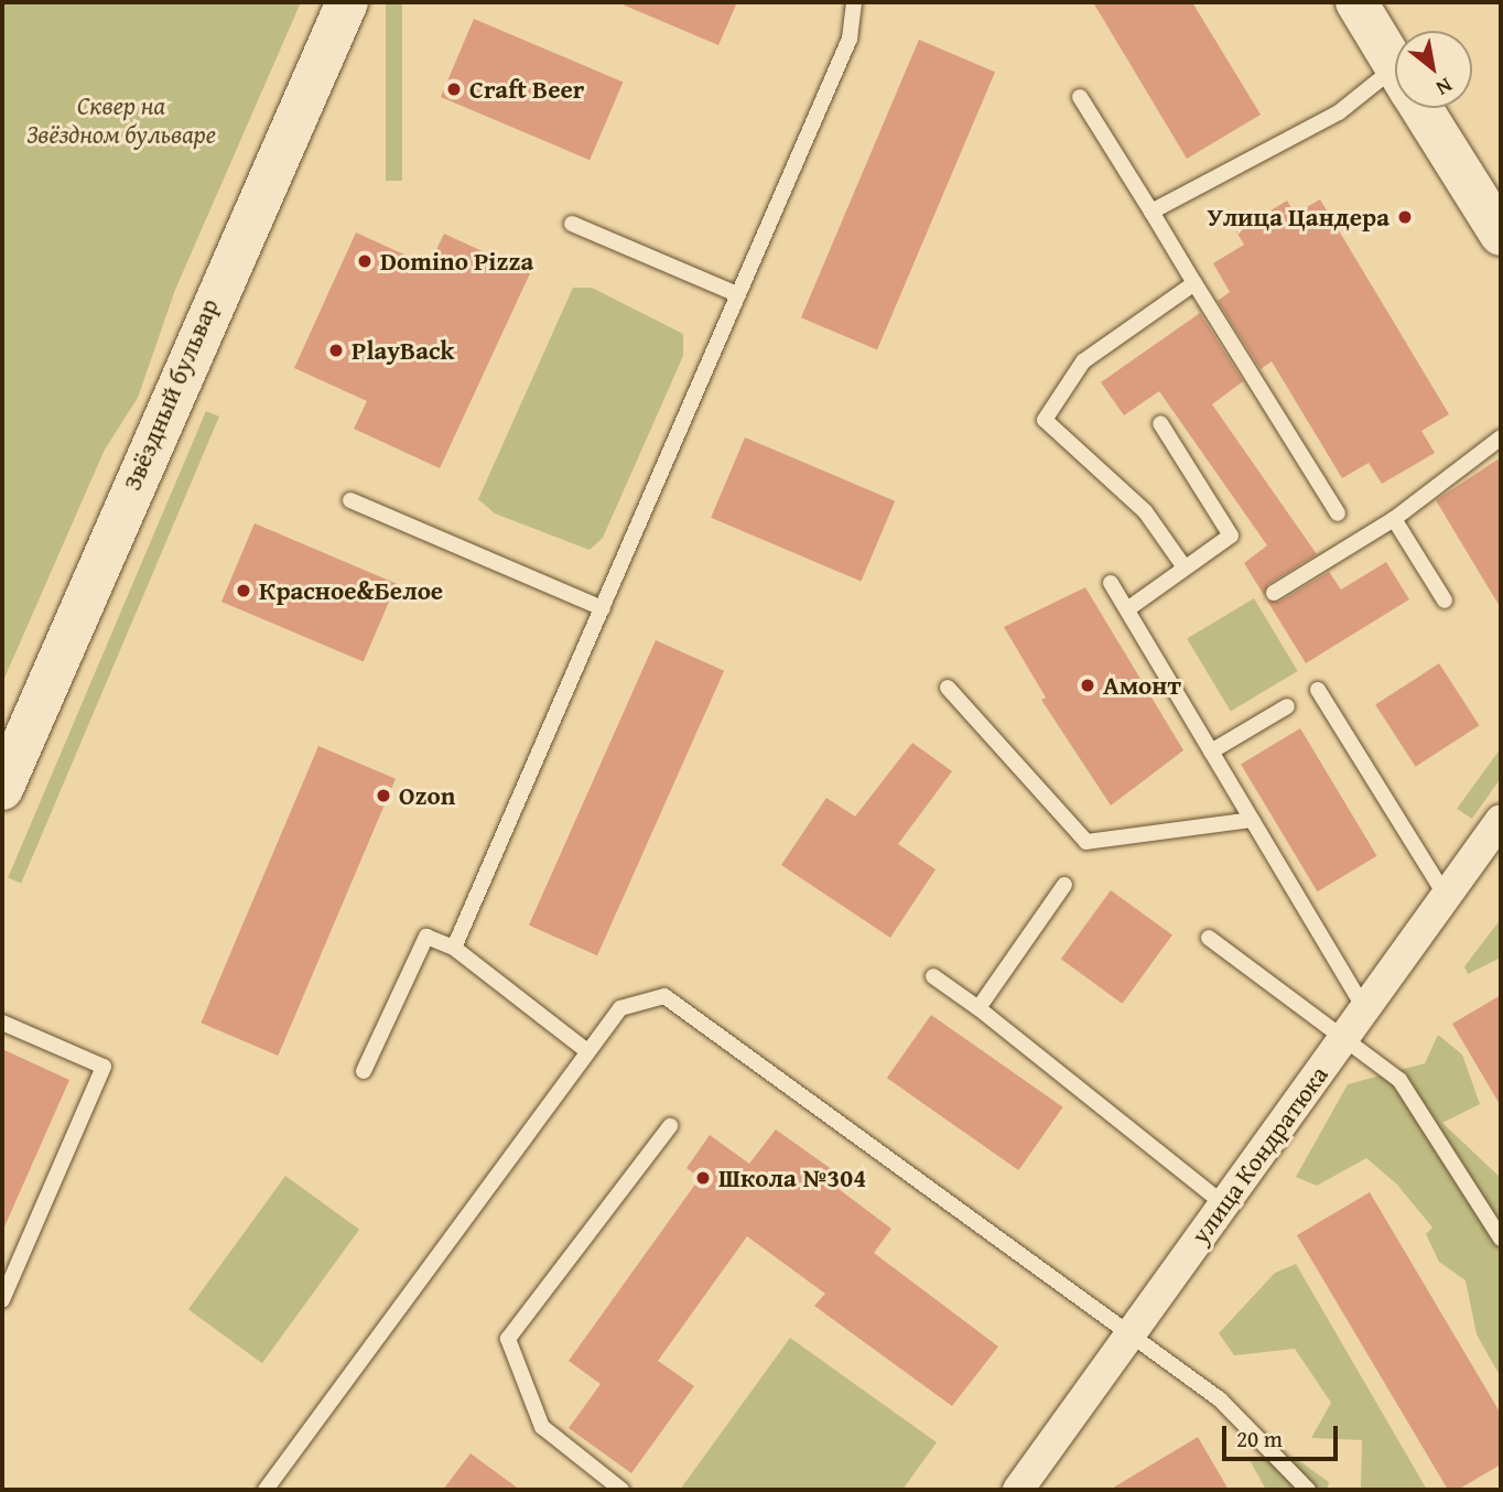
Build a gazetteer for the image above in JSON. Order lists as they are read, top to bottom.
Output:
{
  "streets": {
    "street": ["Звёздный бульвар", "улица Кондратюка"]
  },
  "parks": ["Сквер на Звёздном бульваре"],
  "places": [
    "Craft Beer",
    "Улица Цандера",
    "Domino Pizza",
    "PlayBack",
    "Красное&Белое",
    "Амонт",
    "Ozon",
    "Школа №304"
  ],
  "scale_bar": "20 m",
  "north": "bottom right"
}
